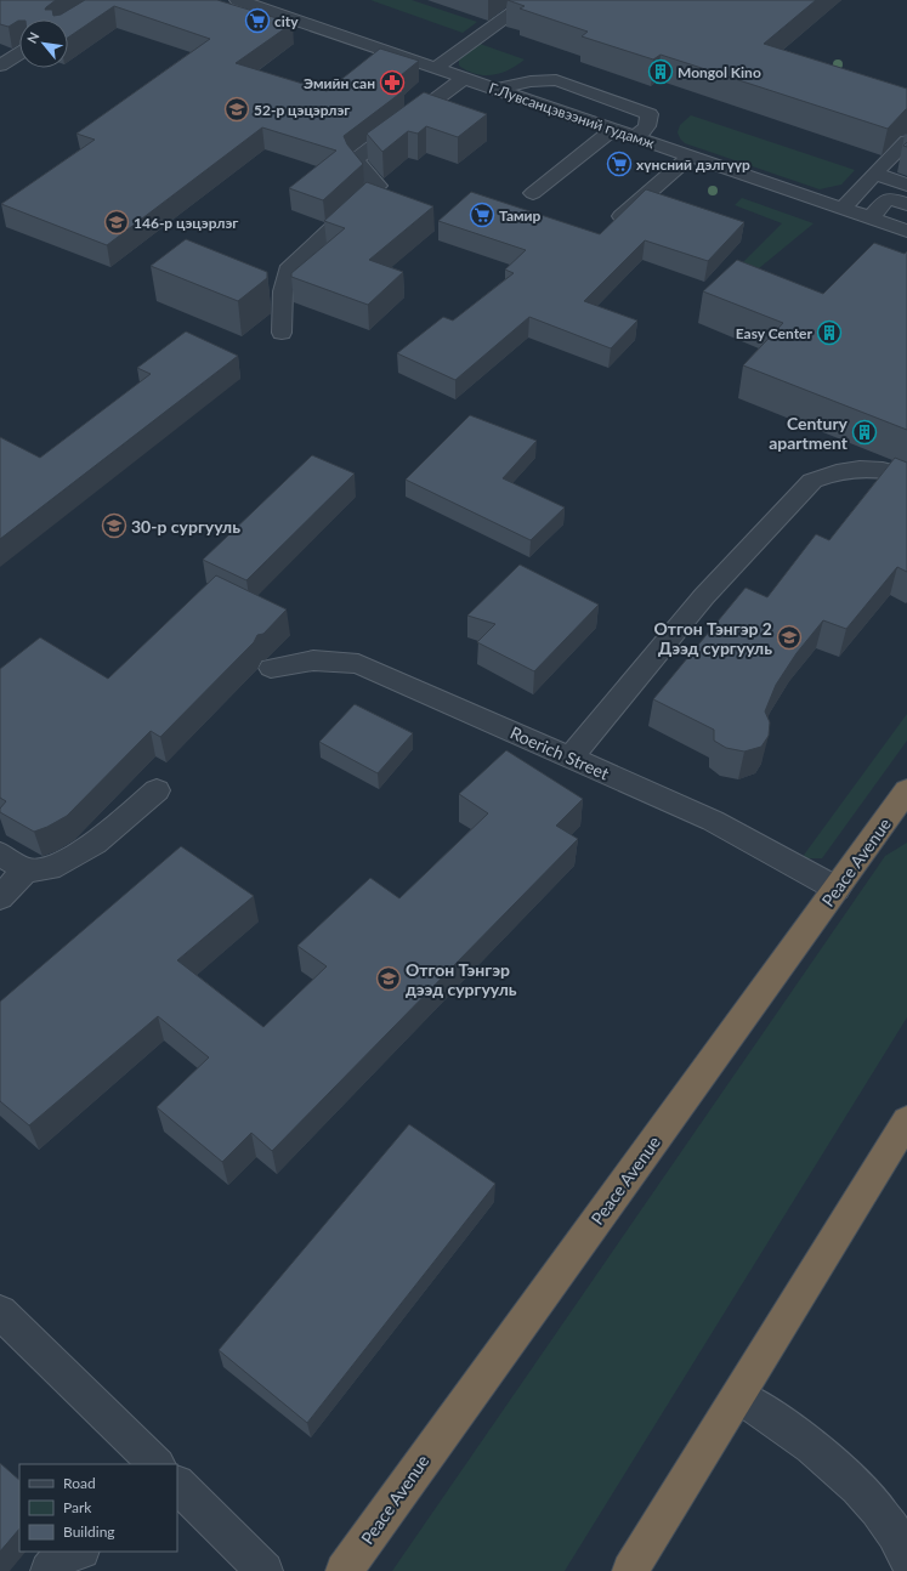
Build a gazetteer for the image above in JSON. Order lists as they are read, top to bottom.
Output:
{
  "streets": {
    "highway": ["Peace Avenue"],
    "street": ["Г.Лувсанцэвээний гудамж", "Roerich Street"]
  },
  "crossings": [
    ["Roerich Street", "Peace Avenue"]
  ],
  "places": {
    "supermarket": ["city", "хүнсний дэлгүүр", "Тамир"],
    "building": ["Mongol Kino", "Easy Center", "Century apartment"],
    "pharmacy": ["Эмийн сан"],
    "school or university": [
      "52-р цэцэрлэг",
      "146-р цэцэрлэг",
      "30-р сургууль",
      "Отгон Тэнгэр 2 Дээд сургууль",
      "Отгон Тэнгэр дээд сургууль"
    ]
  },
  "legend": ["Road", "Park", "Building"],
  "north": "top left"
}
